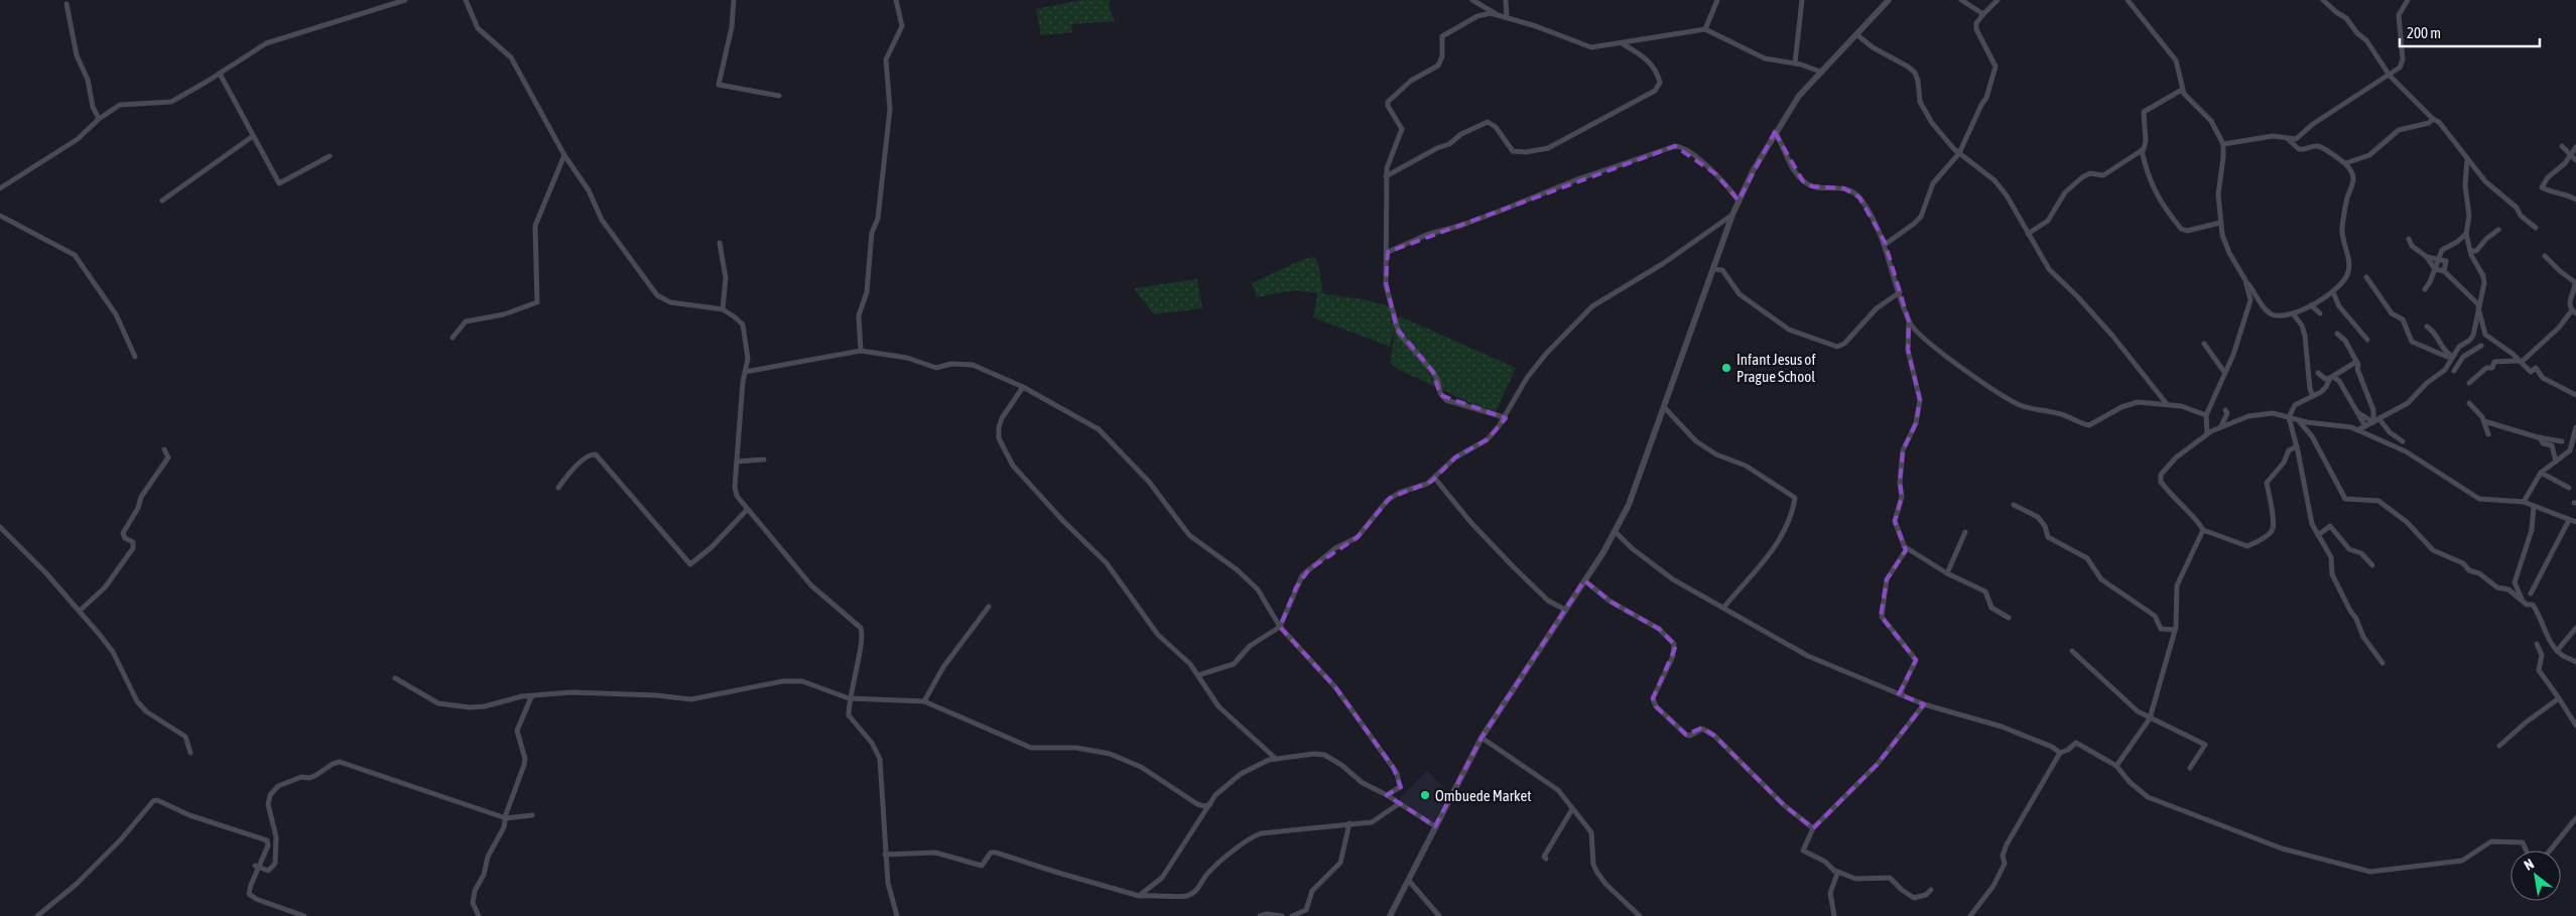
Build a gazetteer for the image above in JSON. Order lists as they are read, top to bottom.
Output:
{
  "places": ["Infant Jesus of Prague School", "Ombuede Market"],
  "scale_bar": "200 m",
  "north": "top left"
}
